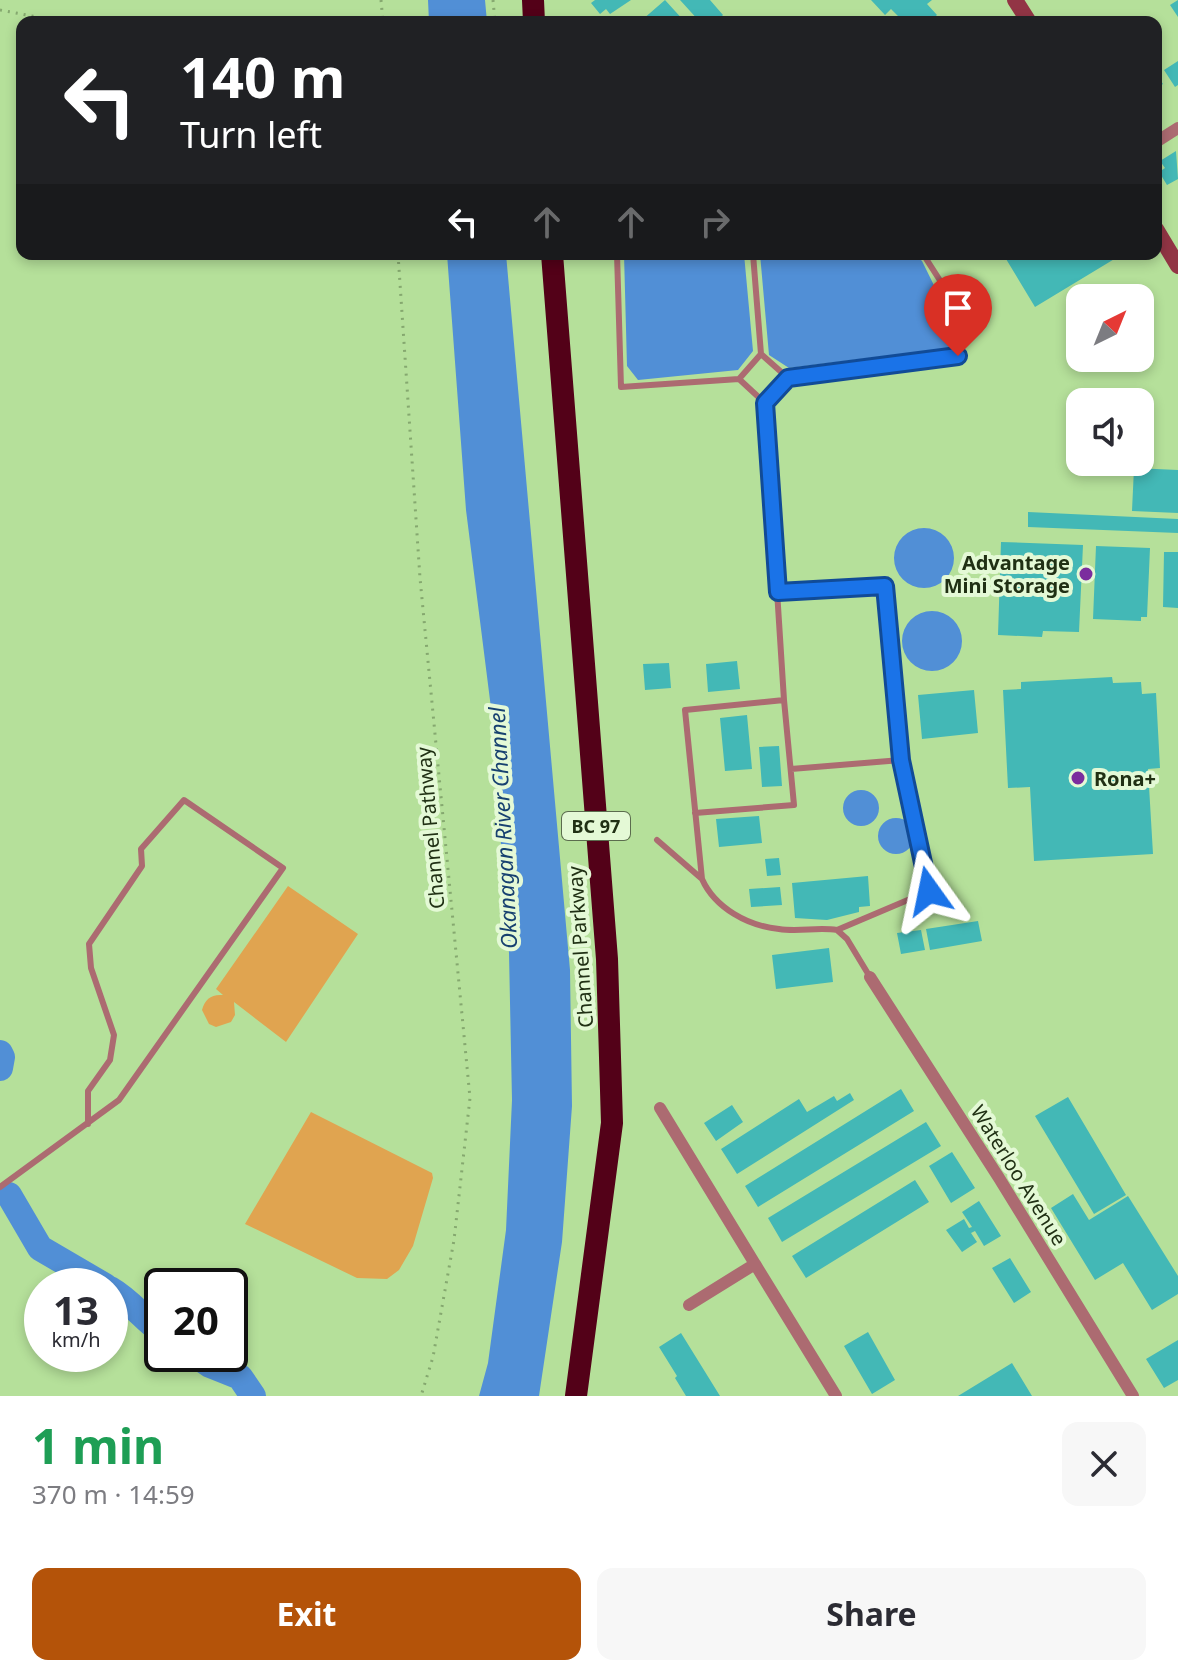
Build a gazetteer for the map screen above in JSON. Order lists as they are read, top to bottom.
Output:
{
  "streets": {
    "highway": ["BC 97", "Channel Parkway"],
    "street": ["Waterloo Avenue"],
    "path": ["Channel Pathway"]
  },
  "water": ["Okanagan River Channel"],
  "places": ["Advantage Mini Storage", "Rona+"],
  "north": "top right",
  "page": {
    "turn": ["140 m", "Turn left"],
    "speed": "13 km/h",
    "limit": "20",
    "heading": ["1 min", "370 m · 14:59"],
    "buttons": ["Exit", "Share"]
  }
}
